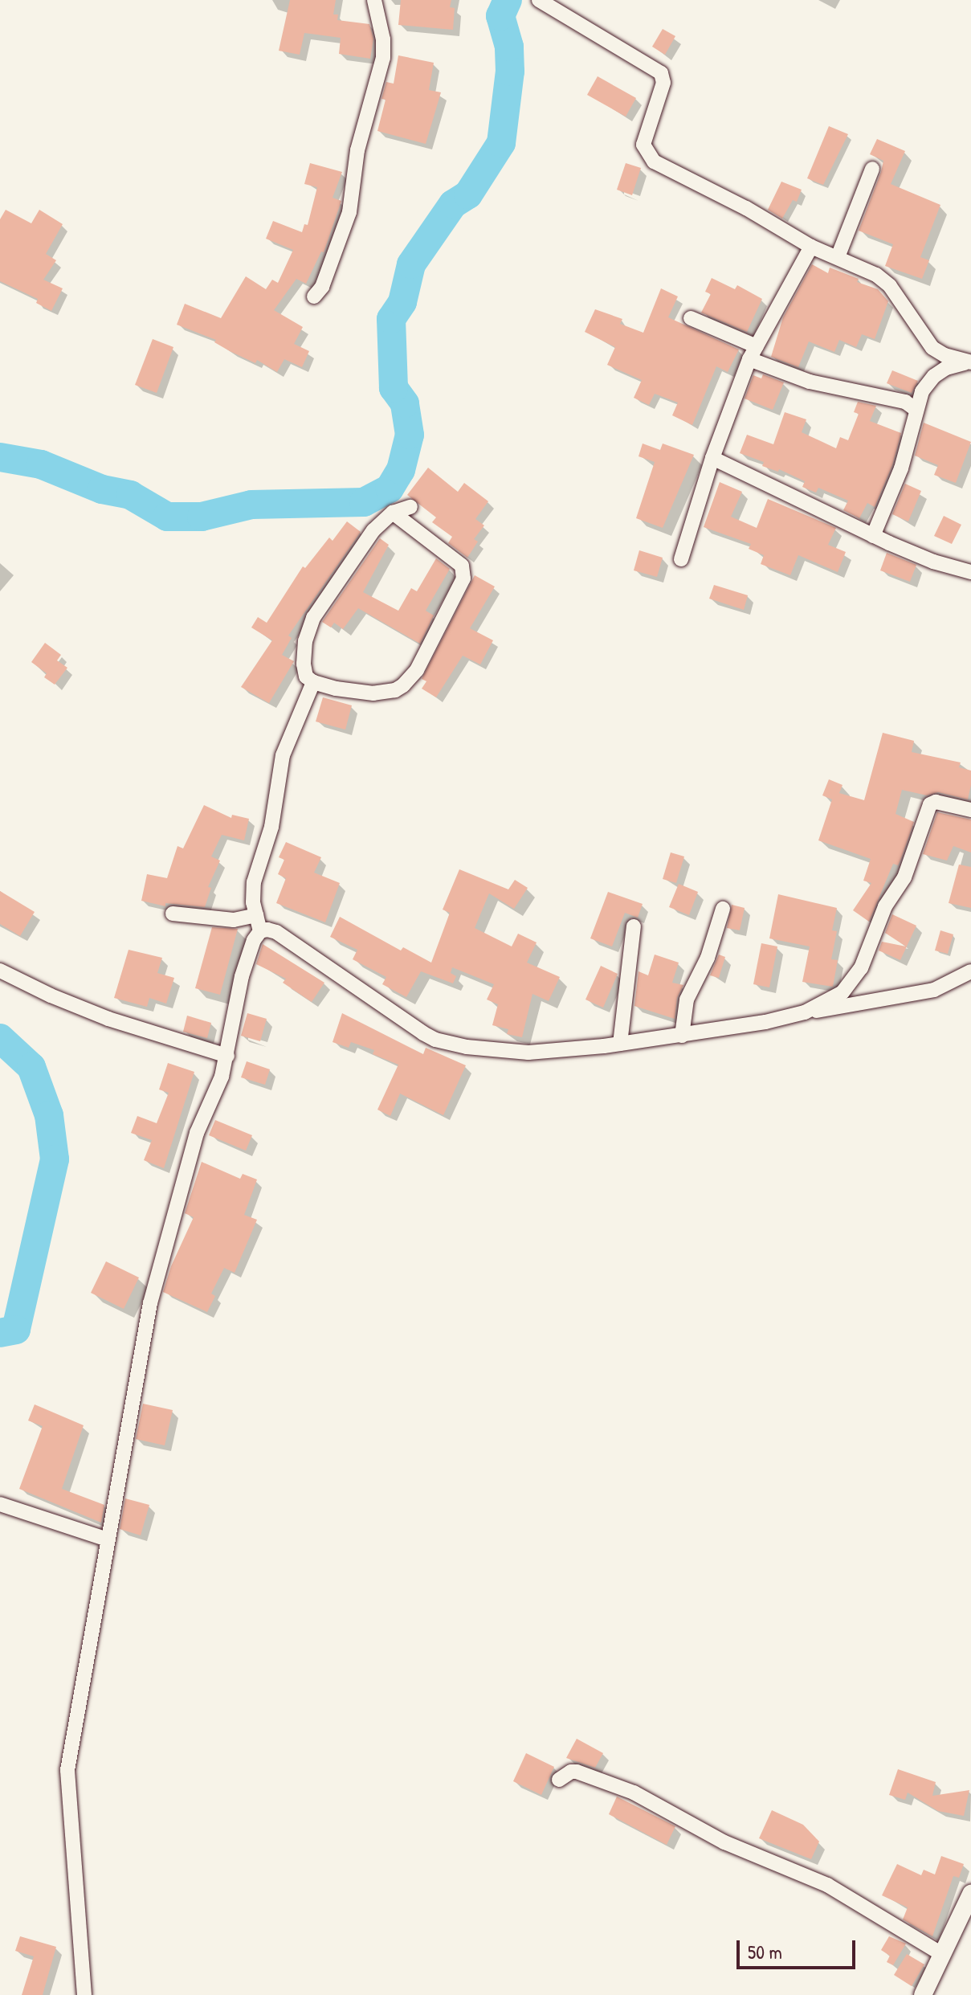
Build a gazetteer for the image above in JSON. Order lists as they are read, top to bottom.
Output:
{
  "scale_bar": "50 m"
}
